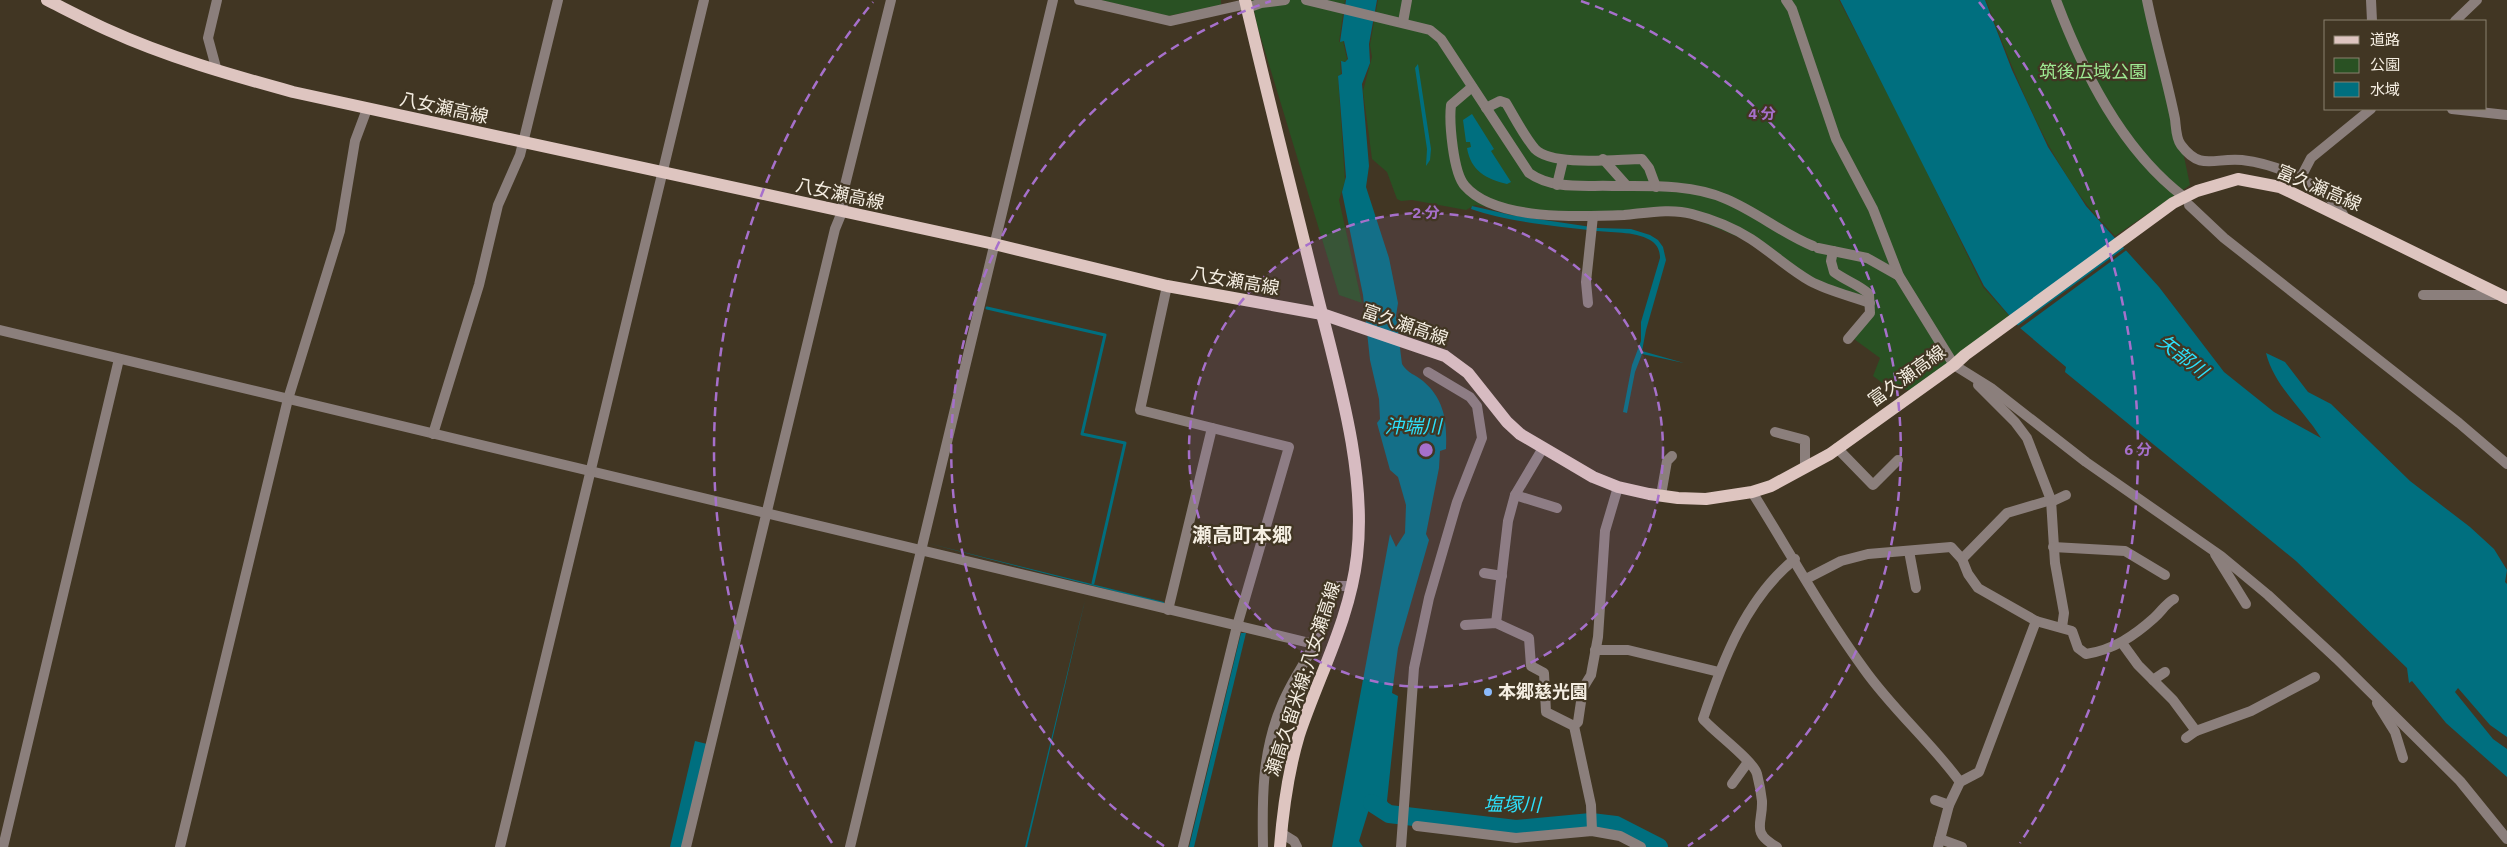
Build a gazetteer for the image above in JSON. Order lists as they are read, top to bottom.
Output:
{
  "streets": {
    "main road": ["八女瀬高線", "富久瀬高線", "瀬高久留米線;八女瀬高線"]
  },
  "crossings": [
    ["八女瀬高線", "富久瀬高線"],
    ["八女瀬高線", "瀬高久留米線;八女瀬高線"],
    ["富久瀬高線", "瀬高久留米線;八女瀬高線"]
  ],
  "districts": ["瀬高町本郷"],
  "water": ["矢部川", "沖端川", "塩塚川"],
  "parks": ["筑後広域公園"],
  "places": ["本郷慈光園"],
  "legend": ["道路", "公園", "水域"],
  "rings": ["4 分", "2 分", "6 分"]
}
